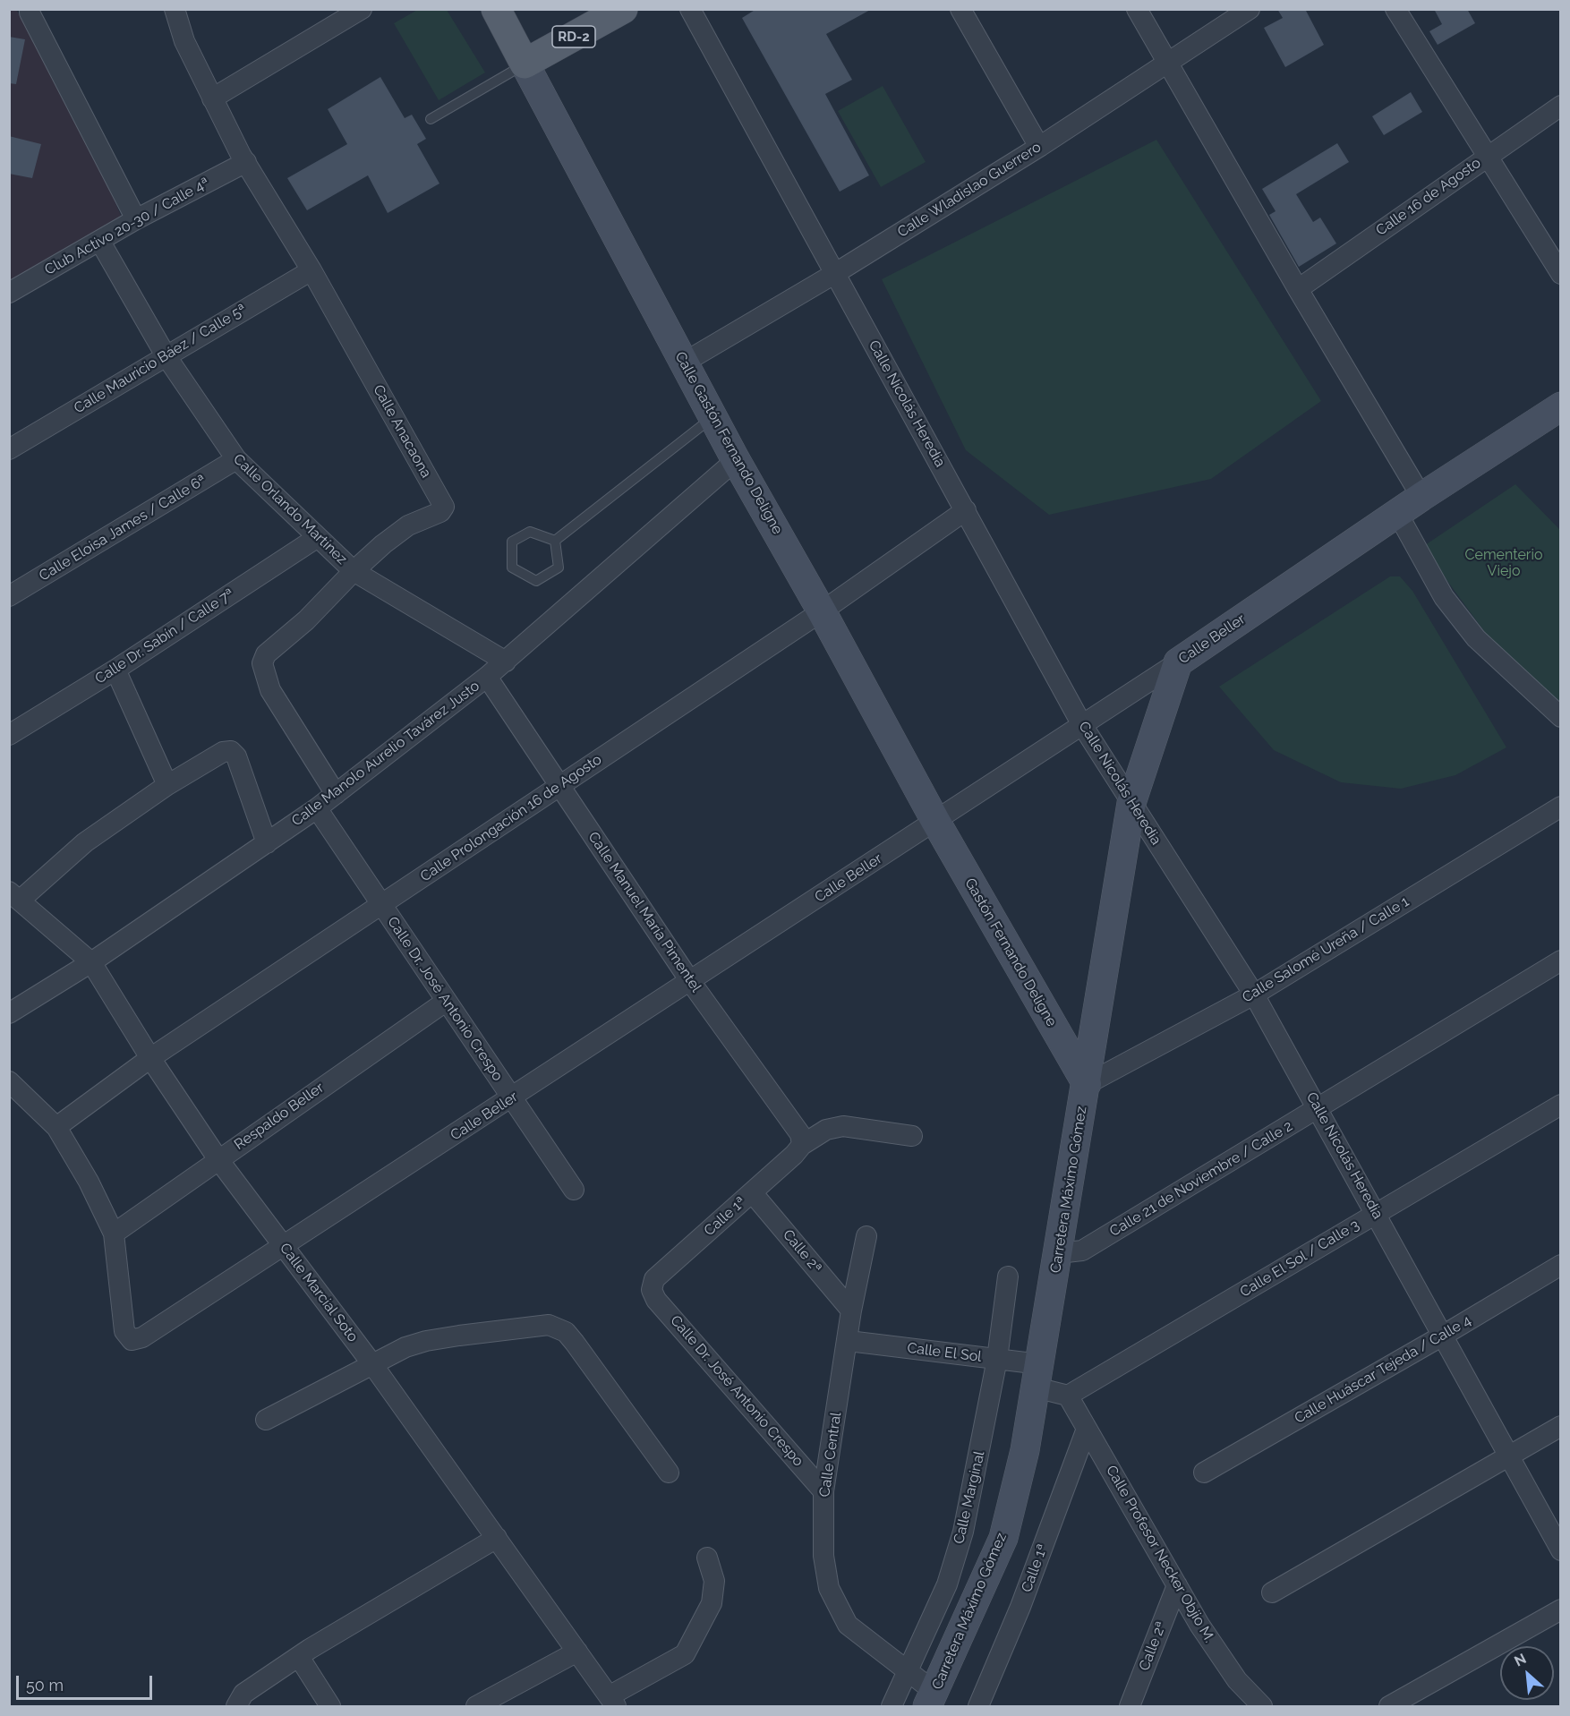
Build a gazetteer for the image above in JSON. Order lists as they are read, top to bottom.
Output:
{
  "streets": {
    "main road": [
      "RD-2",
      "Calle Gastón Fernando Deligne",
      "Calle Beller",
      "Gastón Fernando Deligne",
      "Carretera Máximo Gómez"
    ],
    "street": [
      "Calle Wladislao Guerrero",
      "Calle 16 de Agosto",
      "Club Activo 20-30 / Calle 4ª",
      "Calle Mauricio Báez / Calle 5ª",
      "Calle Nicolás Heredia",
      "Calle Anacaona",
      "Calle Orlando Martínez",
      "Calle Eloisa James / Calle 6ª",
      "Calle Dr. Sabín / Calle 7ª",
      "Calle Manolo Aurelio Tavárez Justo",
      "Calle Prolongación 16 de Agosto",
      "Calle Manuel María Pimentel",
      "Calle Salomé Ureña / Calle 1",
      "Calle Dr. José Antonio Crespo",
      "Respaldo Beller",
      "Calle 21 de Noviembre / Calle 2",
      "Calle 1ª",
      "Calle 2ª",
      "Calle El Sol / Calle 3",
      "Calle Marcial Soto",
      "Calle El Sol",
      "Calle Huáscar Tejeda / Calle 4",
      "Calle Central",
      "Calle Marginal",
      "Calle Profesor Necker Objio M."
    ]
  },
  "crossings": [
    ["RD-2", "Calle Gastón Fernando Deligne"],
    ["Calle Wladislao Guerrero", "Calle Nicolás Heredia"],
    ["Calle Wladislao Guerrero", "Calle Gastón Fernando Deligne"],
    ["Club Activo 20-30 / Calle 4ª", "Calle Anacaona"],
    ["Club Activo 20-30 / Calle 4ª", "Calle Orlando Martínez"],
    ["Calle Mauricio Báez / Calle 5ª", "Calle Anacaona"],
    ["Calle Mauricio Báez / Calle 5ª", "Calle Orlando Martínez"],
    ["Calle Nicolás Heredia", "Calle Beller"],
    ["Calle Nicolás Heredia", "Calle Prolongación 16 de Agosto"],
    ["Calle Nicolás Heredia", "Calle Salomé Ureña / Calle 1"],
    ["Calle Nicolás Heredia", "Calle 21 de Noviembre / Calle 2"],
    ["Calle Nicolás Heredia", "Carretera Máximo Gómez"],
    ["Calle Nicolás Heredia", "Calle El Sol / Calle 3"],
    ["Calle Nicolás Heredia", "Calle Huáscar Tejeda / Calle 4"],
    ["Calle Anacaona", "Calle Orlando Martínez"],
    ["Calle Anacaona", "Calle Manolo Aurelio Tavárez Justo"],
    ["Calle Gastón Fernando Deligne", "Calle Beller"],
    ["Calle Gastón Fernando Deligne", "Calle Manolo Aurelio Tavárez Justo"],
    ["Calle Gastón Fernando Deligne", "Calle Prolongación 16 de Agosto"],
    ["Calle Gastón Fernando Deligne", "Gastón Fernando Deligne"],
    ["Calle Orlando Martínez", "Calle Eloisa James / Calle 6ª"],
    ["Calle Orlando Martínez", "Calle Dr. Sabín / Calle 7ª"],
    ["Calle Orlando Martínez", "Calle Manolo Aurelio Tavárez Justo"],
    ["Calle Beller", "Calle Manuel María Pimentel"],
    ["Calle Beller", "Gastón Fernando Deligne"],
    ["Calle Beller", "Calle Dr. José Antonio Crespo"],
    ["Calle Beller", "Respaldo Beller"],
    ["Calle Beller", "Carretera Máximo Gómez"],
    ["Calle Beller", "Calle Marcial Soto"],
    ["Calle Manolo Aurelio Tavárez Justo", "Calle Manuel María Pimentel"],
    ["Calle Manolo Aurelio Tavárez Justo", "Calle Dr. José Antonio Crespo"],
    ["Calle Manolo Aurelio Tavárez Justo", "Calle Marcial Soto"],
    ["Calle Prolongación 16 de Agosto", "Calle Manuel María Pimentel"],
    ["Calle Prolongación 16 de Agosto", "Calle Dr. José Antonio Crespo"],
    ["Calle Prolongación 16 de Agosto", "Calle Marcial Soto"],
    ["Calle Manuel María Pimentel", "Calle 1ª"],
    ["Calle Salomé Ureña / Calle 1", "Gastón Fernando Deligne"],
    ["Calle Salomé Ureña / Calle 1", "Carretera Máximo Gómez"],
    ["Gastón Fernando Deligne", "Carretera Máximo Gómez"],
    ["Calle Dr. José Antonio Crespo", "Respaldo Beller"],
    ["Calle Dr. José Antonio Crespo", "Calle 1ª"],
    ["Calle Dr. José Antonio Crespo", "Calle Central"],
    ["Respaldo Beller", "Calle Marcial Soto"],
    ["Calle 21 de Noviembre / Calle 2", "Carretera Máximo Gómez"],
    ["Carretera Máximo Gómez", "Calle El Sol"],
    ["Carretera Máximo Gómez", "Calle Central"],
    ["Calle 1ª", "Calle 2ª"],
    ["Calle 1ª", "Calle Profesor Necker Objio M."],
    ["Calle 2ª", "Calle Central"],
    ["Calle 2ª", "Calle Profesor Necker Objio M."],
    ["Calle El Sol / Calle 3", "Calle Profesor Necker Objio M."],
    ["Calle El Sol", "Calle Central"],
    ["Calle El Sol", "Calle Marginal"],
    ["Calle Central", "Calle Marginal"]
  ],
  "parks": ["Cementerio Viejo"],
  "scale_bar": "50 m",
  "north": "top left"
}
